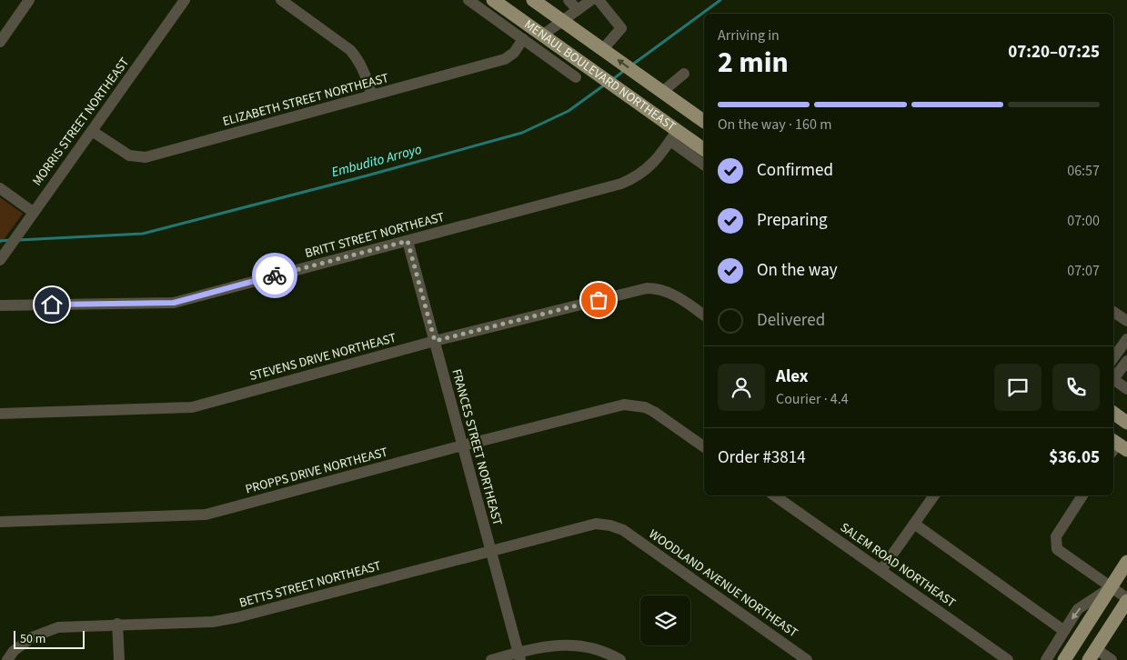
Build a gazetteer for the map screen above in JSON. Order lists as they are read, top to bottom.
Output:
{
  "streets": {
    "main road": ["MENAUL BOULEVARD NORTHEAST"],
    "street": [
      "ELIZABETH STREET NORTHEAST",
      "MORRIS STREET NORTHEAST",
      "BRITT STREET NORTHEAST",
      "STEVENS DRIVE NORTHEAST",
      "FRANCES STREET NORTHEAST",
      "PROPPS DRIVE NORTHEAST",
      "SALEM ROAD NORTHEAST",
      "WOODLAND AVENUE NORTHEAST",
      "BETTS STREET NORTHEAST"
    ]
  },
  "crossings": [
    ["MENAUL BOULEVARD NORTHEAST", "BRITT STREET NORTHEAST"],
    ["ELIZABETH STREET NORTHEAST", "MORRIS STREET NORTHEAST"],
    ["BRITT STREET NORTHEAST", "FRANCES STREET NORTHEAST"],
    ["STEVENS DRIVE NORTHEAST", "FRANCES STREET NORTHEAST"],
    ["FRANCES STREET NORTHEAST", "PROPPS DRIVE NORTHEAST"],
    ["FRANCES STREET NORTHEAST", "BETTS STREET NORTHEAST"],
    ["WOODLAND AVENUE NORTHEAST", "BETTS STREET NORTHEAST"]
  ],
  "water": ["Embudito Arroyo"],
  "scale_bar": "50 m",
  "page": {
    "heading": ["2 min", "Arriving in", "07:20–07:25"],
    "panel": [
      "Alex",
      "Courier · 4.4",
      "Order #3814",
      "$36.05"
    ],
    "bar": "On the way · 160 m",
    "list": [
      ["Confirmed", "06:57"],
      ["Preparing", "07:00"],
      ["On the way", "07:07"],
      "Delivered"
    ],
    "scale": "50 m"
  }
}
